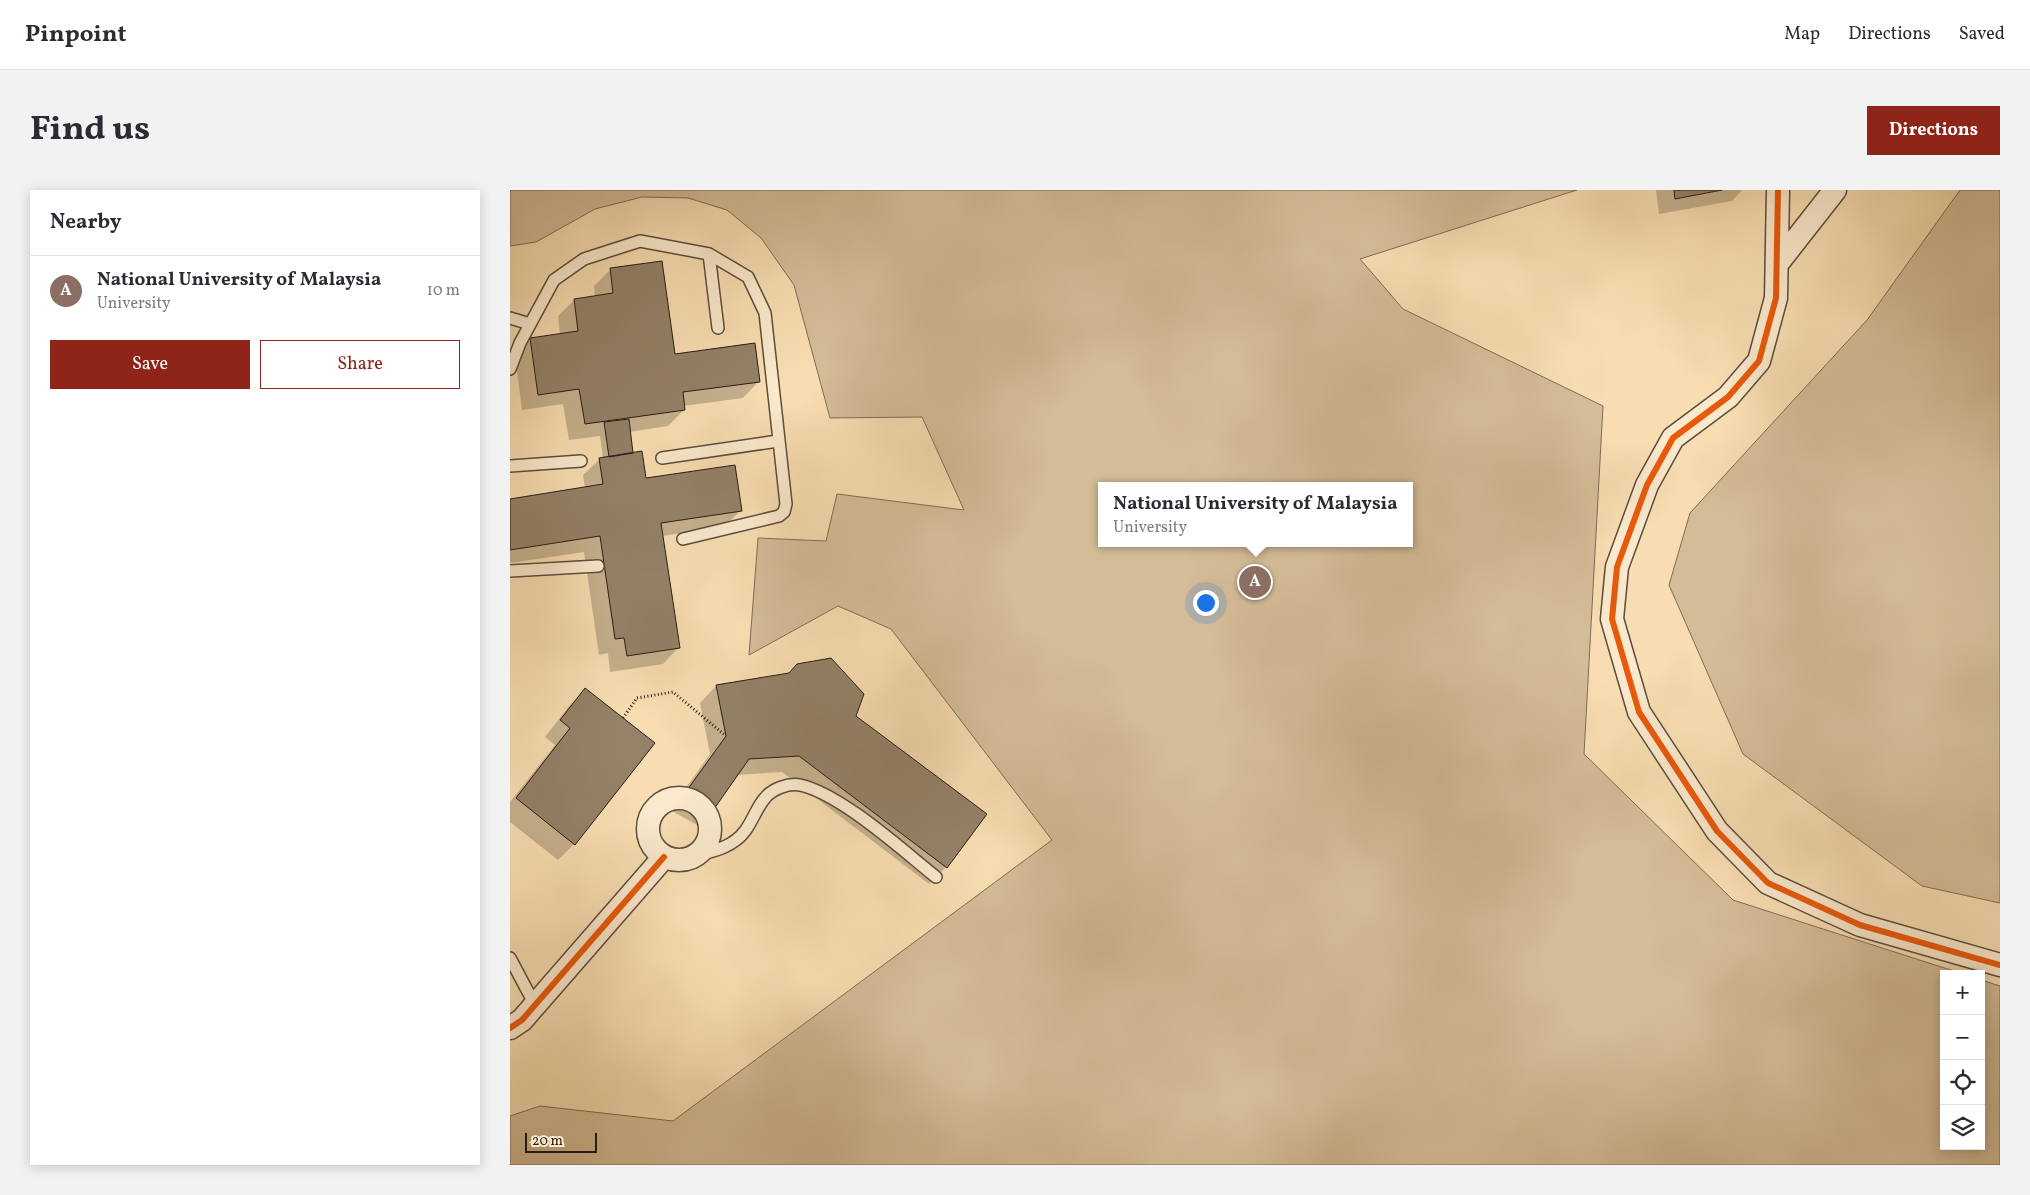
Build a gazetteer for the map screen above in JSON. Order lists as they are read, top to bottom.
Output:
{
  "scale_bar": "20 m",
  "page": {
    "header": "Pinpoint",
    "nav": ["Map", "Directions", "Saved"],
    "title": "Find us",
    "buttons": [
      "Directions",
      ["Save", "Share"]
    ],
    "heading": "Nearby",
    "list": [
      {
        "mark": "A",
        "name": "National University of Malaysia",
        "note": "University",
        "value": "10 m"
      }
    ],
    "popup": ["National University of Malaysia", "University"],
    "pins": "A",
    "map_buttons": ["+", "−"],
    "scale": "20 m"
  }
}
